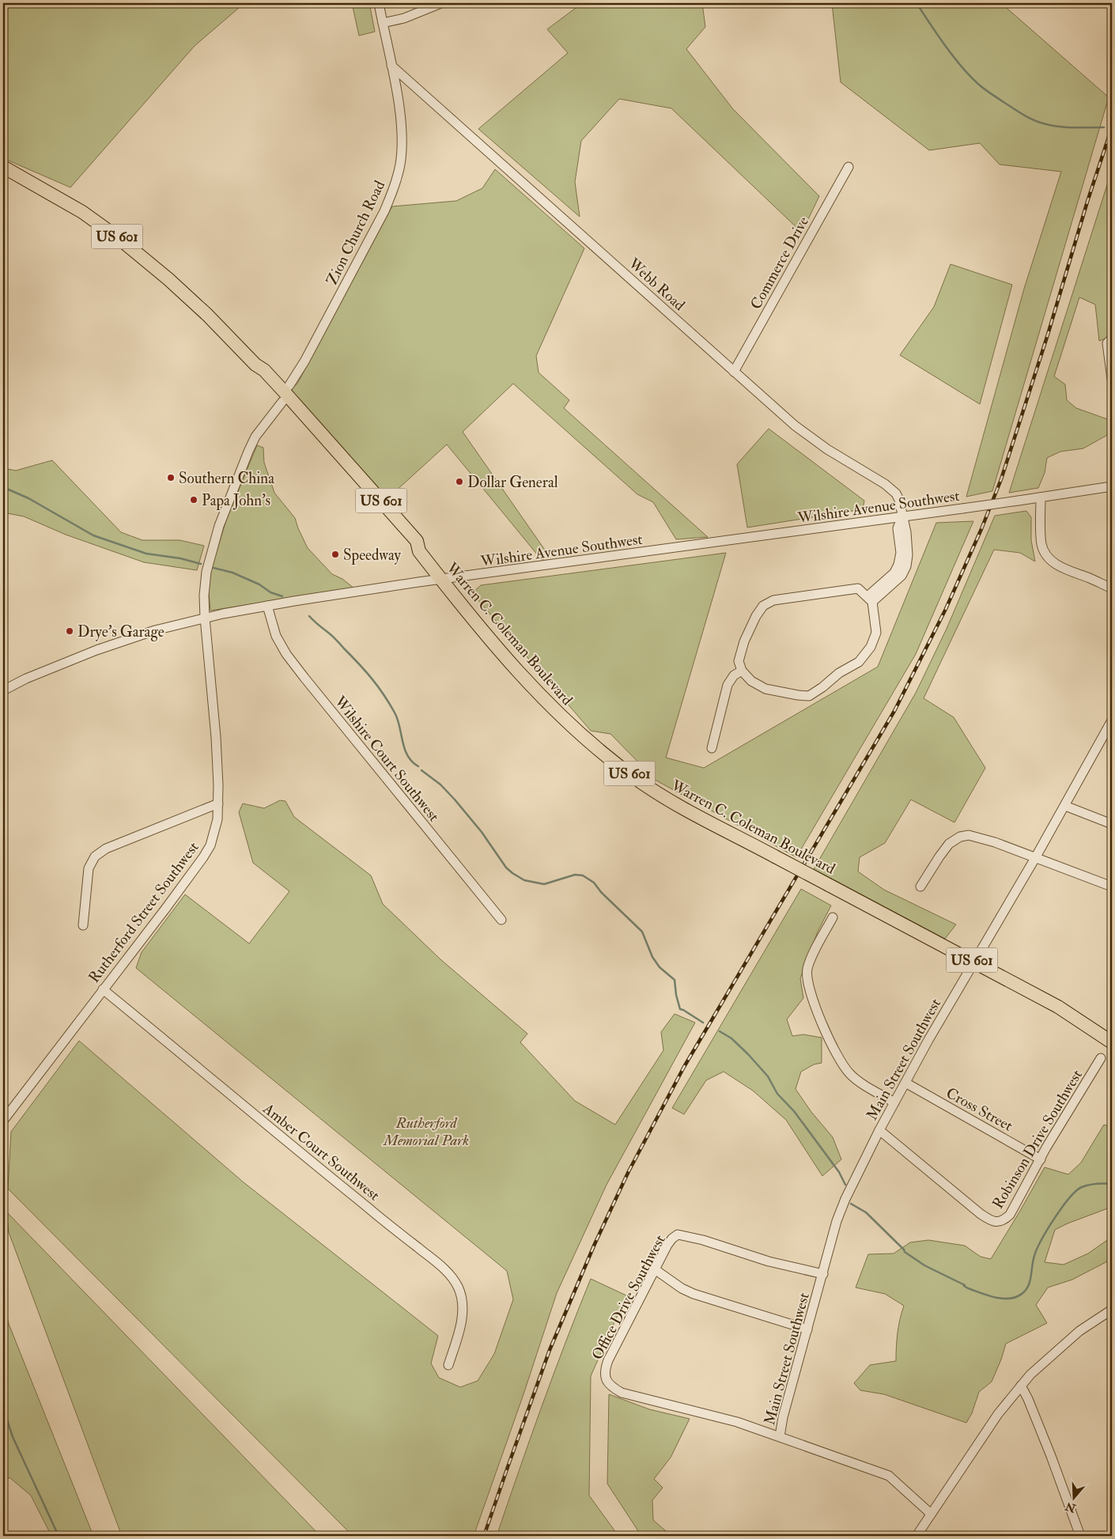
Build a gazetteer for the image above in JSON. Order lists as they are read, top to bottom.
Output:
{
  "streets": {
    "highway": ["US 601", "Warren C. Coleman Boulevard"],
    "street": [
      "Zion Church Road",
      "Commerce Drive",
      "Webb Road",
      "Wilshire Avenue Southwest",
      "Wilshire Court Southwest",
      "Rutherford Street Southwest",
      "Main Street Southwest",
      "Cross Street",
      "Robinson Drive Southwest",
      "Amber Court Southwest",
      "Office Drive Southwest"
    ]
  },
  "crossings": [
    ["Zion Church Road", "Webb Road"],
    ["Zion Church Road", "Wilshire Avenue Southwest"],
    ["Zion Church Road", "Warren C. Coleman Boulevard"],
    ["Zion Church Road", "Rutherford Street Southwest"],
    ["Commerce Drive", "Webb Road"],
    ["Webb Road", "Wilshire Avenue Southwest"],
    ["Wilshire Avenue Southwest", "Warren C. Coleman Boulevard"],
    ["Wilshire Avenue Southwest", "Wilshire Court Southwest"],
    ["Wilshire Avenue Southwest", "Rutherford Street Southwest"],
    ["Warren C. Coleman Boulevard", "Main Street Southwest"],
    ["Rutherford Street Southwest", "Amber Court Southwest"],
    ["Main Street Southwest", "Cross Street"],
    ["Main Street Southwest", "Robinson Drive Southwest"],
    ["Main Street Southwest", "Office Drive Southwest"],
    ["Cross Street", "Robinson Drive Southwest"]
  ],
  "parks": ["Rutherford Memorial Park"],
  "places": [
    "Southern China",
    "Dollar General",
    "Papa John's",
    "Speedway",
    "Drye's Garage"
  ],
  "north": "bottom"
}
